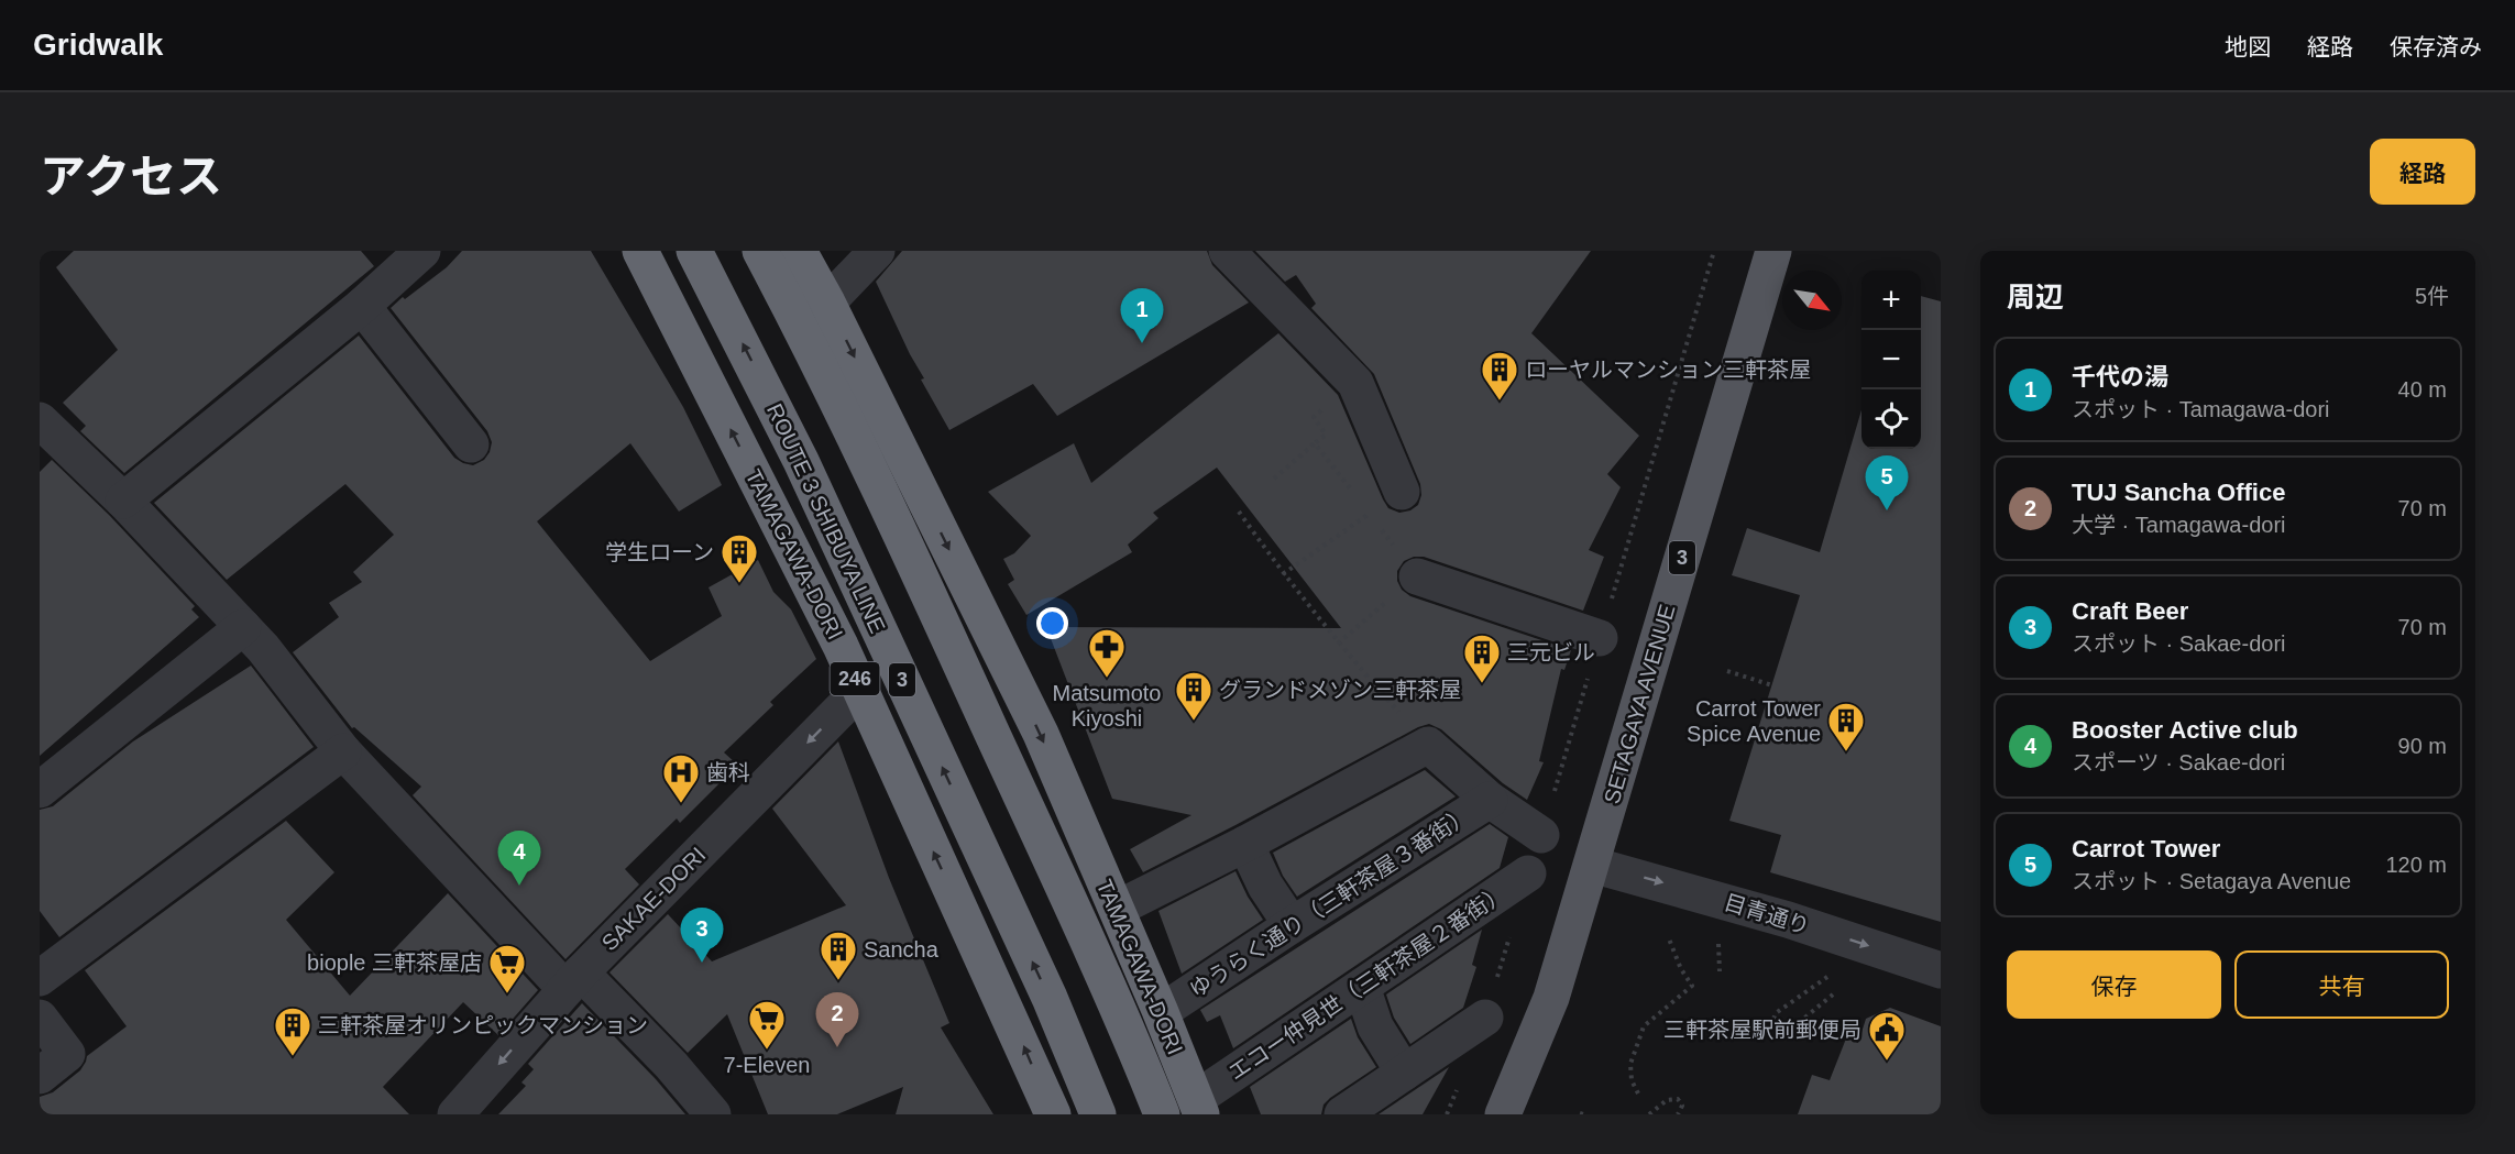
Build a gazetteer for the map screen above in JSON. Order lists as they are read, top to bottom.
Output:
{
  "streets": {
    "highway": [
      "ROUTE 3 SHIBUYA LINE",
      "TAMAGAWA-DORI",
      "3",
      "246"
    ],
    "main road": ["SETAGAYA AVENUE"],
    "street": [
      "SAKAE-DORI",
      "ゆうらく通り（三軒茶屋３番街）",
      "目青通り",
      "エコー仲見世（三軒茶屋２番街）"
    ]
  },
  "crossings": [
    ["TAMAGAWA-DORI", "SAKAE-DORI"],
    ["TAMAGAWA-DORI", "エコー仲見世（三軒茶屋２番街）"],
    ["SETAGAYA AVENUE", "目青通り"]
  ],
  "one_way": ["SAKAE-DORI", "目青通り"],
  "places": {
    "building": [
      "ローヤルマンション三軒茶屋",
      "学生ローン",
      "三元ビル",
      "グランドメゾン三軒茶屋",
      "Carrot Tower Spice Avenue",
      "Sancha",
      "三軒茶屋オリンピックマンション"
    ],
    "pharmacy": ["Matsumoto Kiyoshi"],
    "hospital": ["歯科"],
    "supermarket": ["biople 三軒茶屋店", "7-Eleven"],
    "public building": ["三軒茶屋駅前郵便局"]
  },
  "north": "bottom right",
  "page": {
    "header": "Gridwalk",
    "nav": ["地図", "経路", "保存済み"],
    "title": "アクセス",
    "buttons": [
      "経路",
      ["保存", "共有"]
    ],
    "heading": ["周辺", "5件"],
    "map_buttons": ["+", "−"],
    "pins": [
      "1",
      "5",
      "4",
      "3",
      "2"
    ],
    "list": [
      {
        "mark": "1",
        "name": "千代の湯",
        "note": "スポット · Tamagawa-dori",
        "value": "40 m"
      },
      {
        "mark": "2",
        "name": "TUJ Sancha Office",
        "note": "大学 · Tamagawa-dori",
        "value": "70 m"
      },
      {
        "mark": "3",
        "name": "Craft Beer",
        "note": "スポット · Sakae-dori",
        "value": "70 m"
      },
      {
        "mark": "4",
        "name": "Booster Active club",
        "note": "スポーツ · Sakae-dori",
        "value": "90 m"
      },
      {
        "mark": "5",
        "name": "Carrot Tower",
        "note": "スポット · Setagaya Avenue",
        "value": "120 m"
      }
    ]
  }
}
